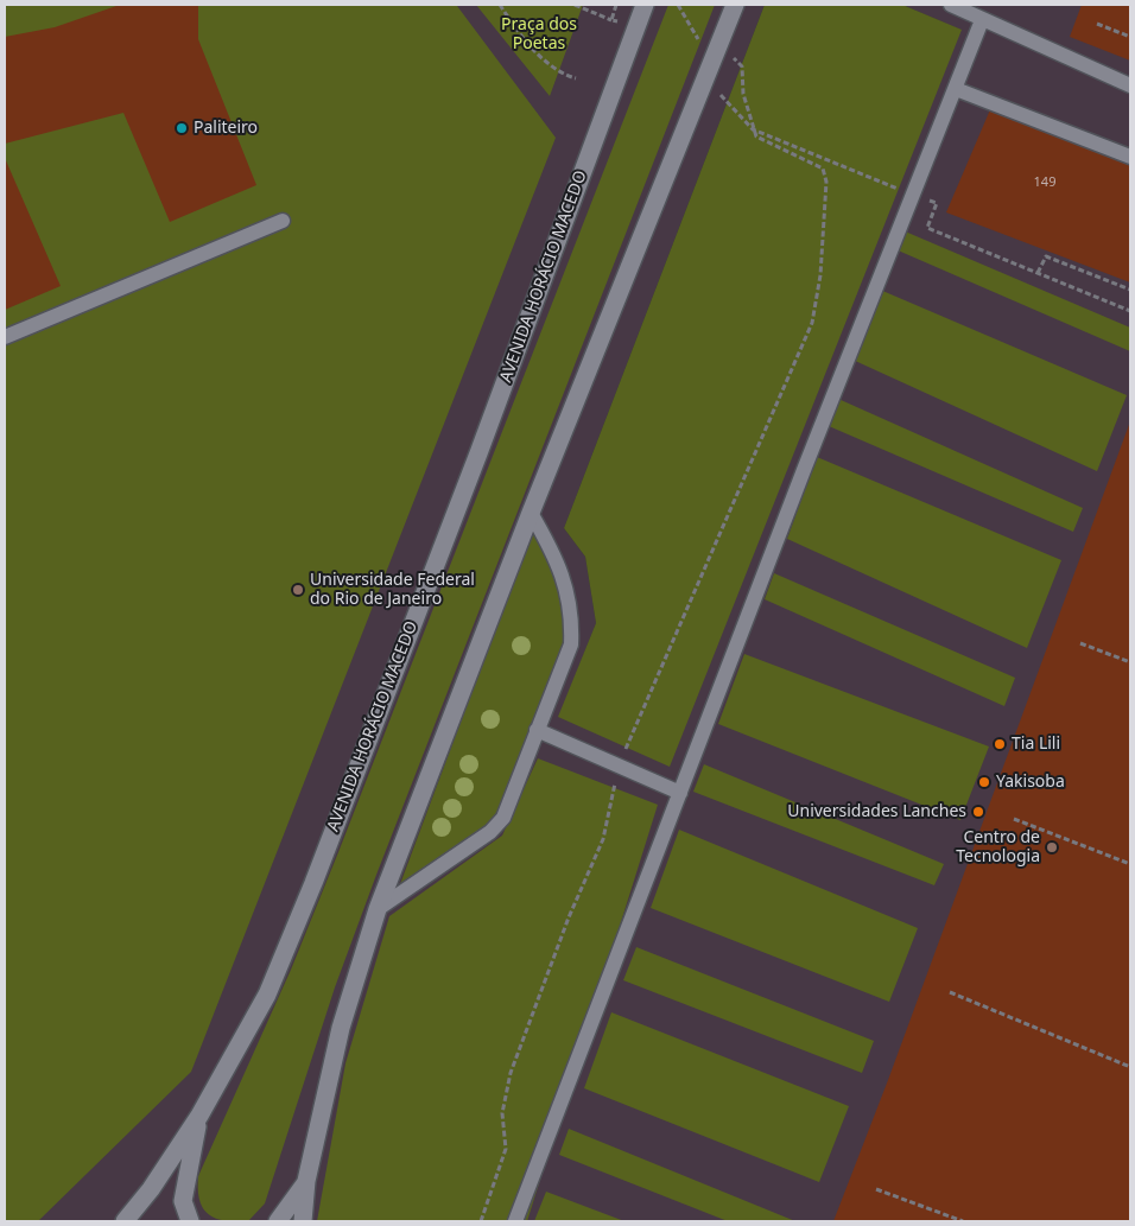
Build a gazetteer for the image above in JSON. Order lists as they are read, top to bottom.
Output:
{
  "streets": {
    "street": ["AVENIDA HORÁCIO MACEDO"]
  },
  "parks": ["Praça dos Poetas"],
  "places": [
    "Paliteiro",
    "Universidade Federal do Rio de Janeiro",
    "Tia Lili",
    "Yakisoba",
    "Universidades Lanches",
    "Centro de Tecnologia"
  ],
  "house_numbers": ["149"]
}
